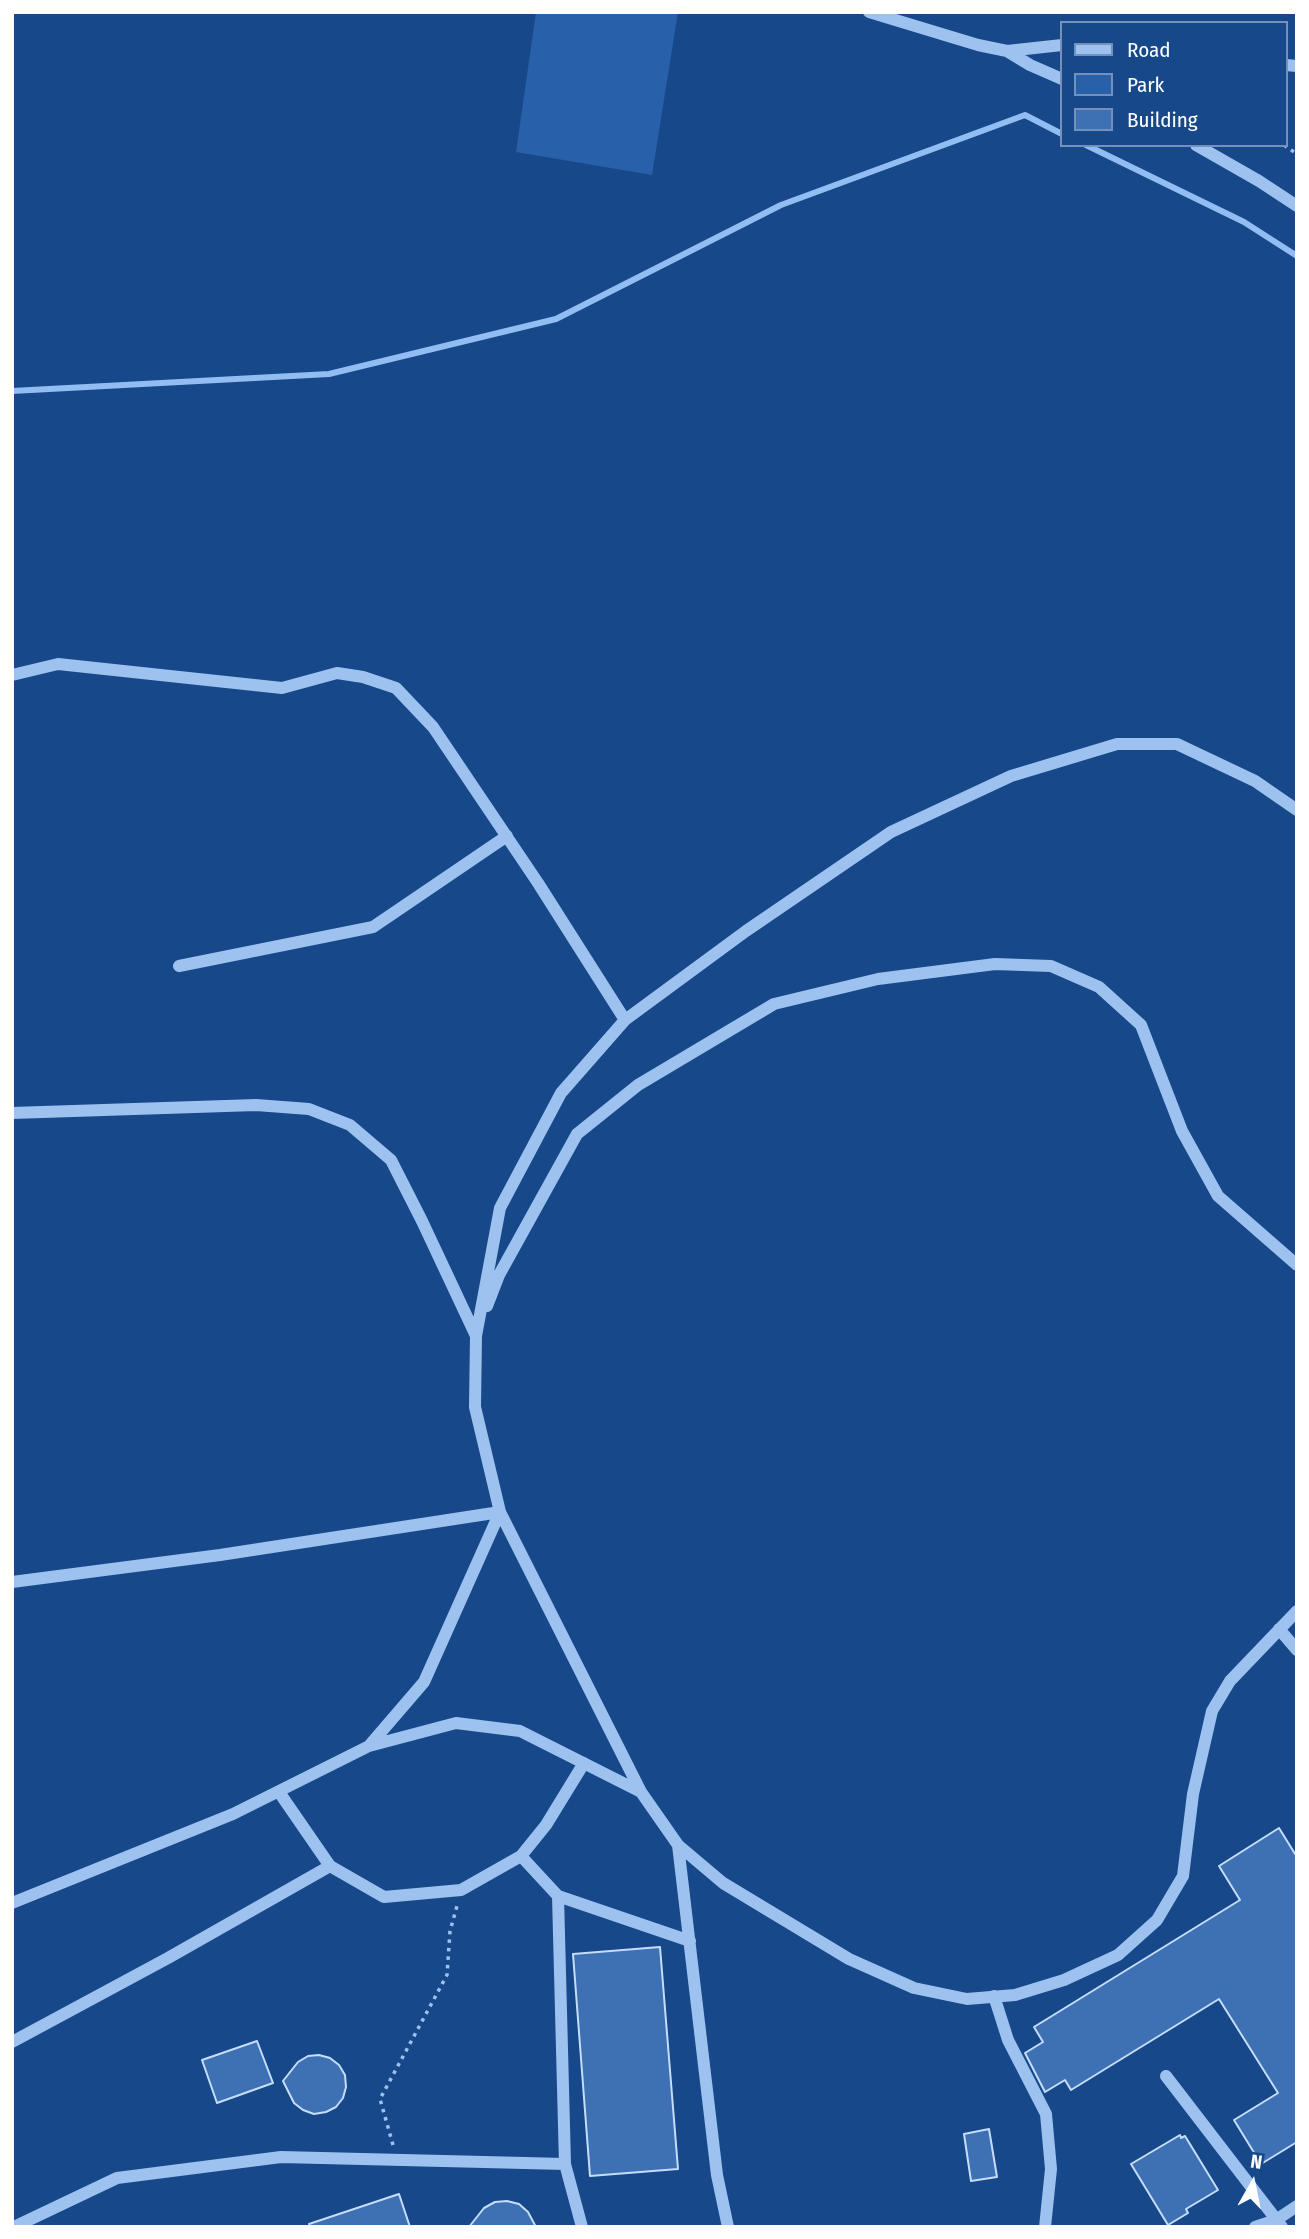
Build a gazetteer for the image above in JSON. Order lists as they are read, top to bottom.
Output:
{
  "legend": ["Road", "Park", "Building"],
  "north": "top"
}
